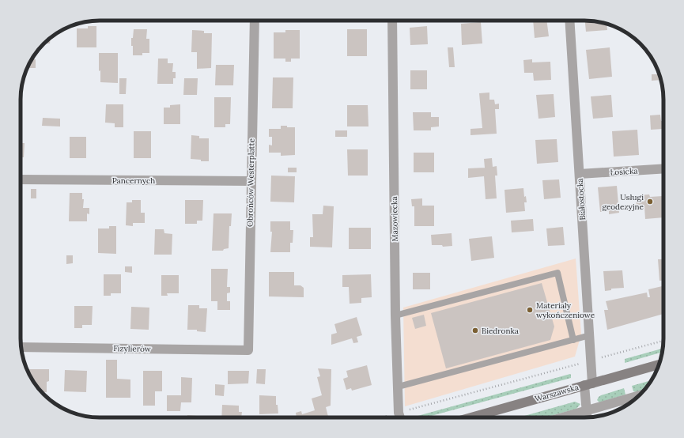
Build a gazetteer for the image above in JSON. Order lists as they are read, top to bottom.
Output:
{
  "streets": {
    "main road": ["Warszawska"],
    "street": [
      "Łosicka",
      "Pancernych",
      "Obrońców Westerplatte",
      "Białostocka",
      "Mazowiecka",
      "Fizylierów"
    ]
  },
  "crossings": [
    ["Łosicka", "Białostocka"],
    ["Pancernych", "Obrońców Westerplatte"],
    ["Obrońców Westerplatte", "Fizylierów"],
    ["Białostocka", "Warszawska"]
  ],
  "places": ["Usługi geodezyjne", "Materiały wykończeniowe", "Biedronka"]
}
